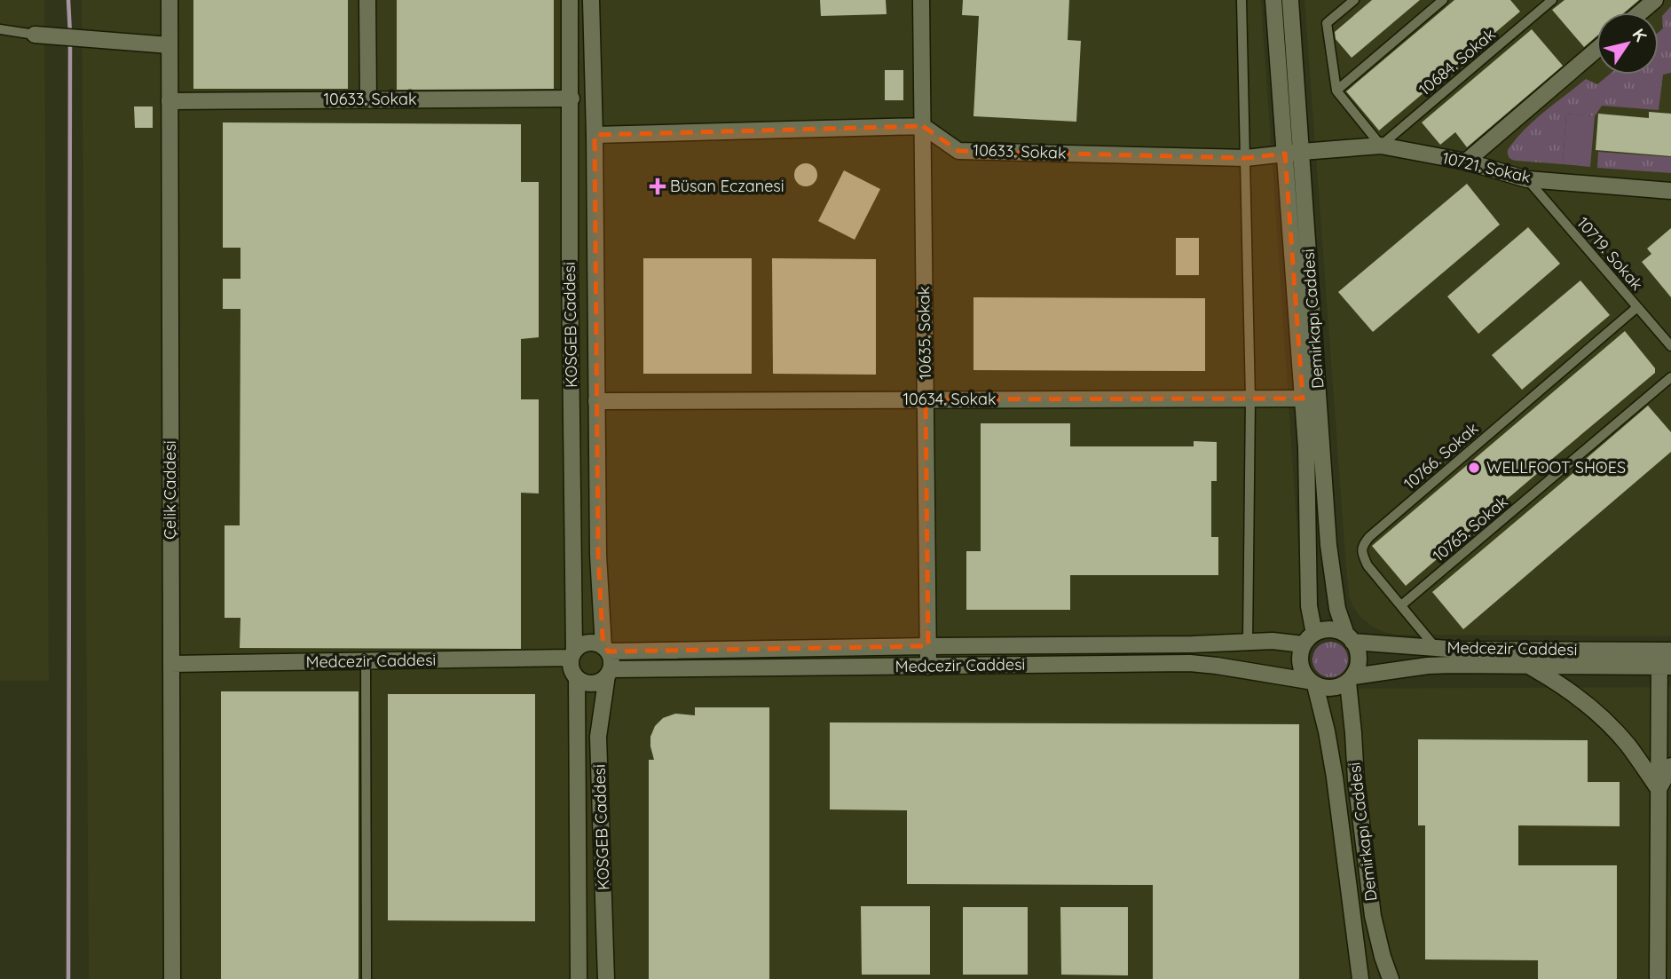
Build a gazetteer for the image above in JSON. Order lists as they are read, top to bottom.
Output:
{
  "streets": {
    "street": [
      "10633. Sokak",
      "10721. Sokak",
      "Demirkapı Caddesi",
      "KOSGEB Caddesi",
      "10635. Sokak",
      "10634. Sokak",
      "Çelik Caddesi",
      "Medcezir Caddesi"
    ],
    "lane": [
      "10684. Sokak",
      "10719. Sokak",
      "10766. Sokak",
      "10765. Sokak"
    ]
  },
  "crossings": [
    ["10684. Sokak", "10721. Sokak"],
    ["10633. Sokak", "10721. Sokak"],
    ["10633. Sokak", "Demirkapı Caddesi"],
    ["10633. Sokak", "KOSGEB Caddesi"],
    ["10633. Sokak", "10635. Sokak"],
    ["10633. Sokak", "Çelik Caddesi"],
    ["10721. Sokak", "10719. Sokak"],
    ["10721. Sokak", "Demirkapı Caddesi"],
    ["10719. Sokak", "10766. Sokak"],
    ["Demirkapı Caddesi", "10634. Sokak"],
    ["Demirkapı Caddesi", "Medcezir Caddesi"],
    ["KOSGEB Caddesi", "10634. Sokak"],
    ["KOSGEB Caddesi", "Medcezir Caddesi"],
    ["10635. Sokak", "10634. Sokak"],
    ["10635. Sokak", "Medcezir Caddesi"],
    ["10766. Sokak", "10765. Sokak"],
    ["10766. Sokak", "Medcezir Caddesi"],
    ["Çelik Caddesi", "Medcezir Caddesi"]
  ],
  "places": {
    "health": ["Büsan Eczanesi"],
    "other": ["WELLFOOT SHOES"]
  },
  "north": "top right"
}
